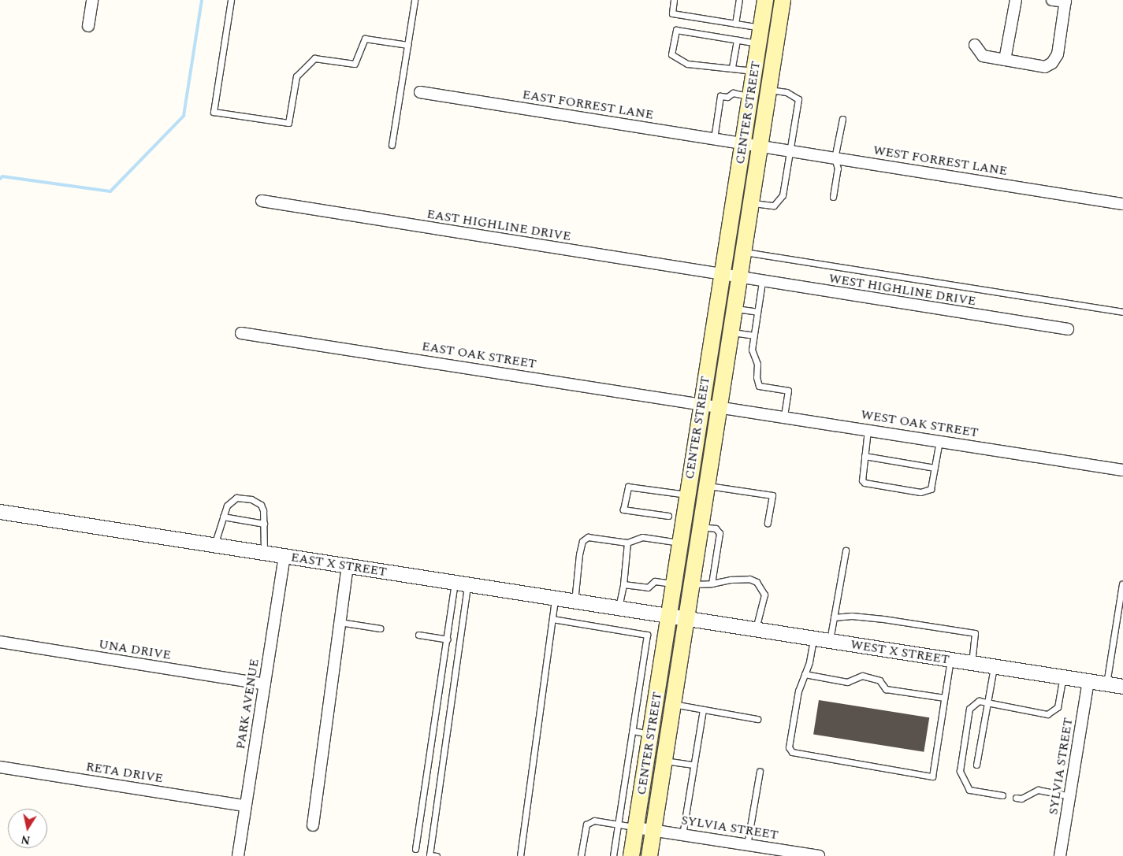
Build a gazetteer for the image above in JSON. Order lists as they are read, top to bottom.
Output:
{
  "streets": {
    "main road": ["CENTER STREET"],
    "street": [
      "EAST FORREST LANE",
      "WEST FORREST LANE",
      "EAST HIGHLINE DRIVE",
      "WEST HIGHLINE DRIVE",
      "EAST OAK STREET",
      "WEST OAK STREET",
      "EAST X STREET",
      "UNA DRIVE",
      "WEST X STREET",
      "PARK AVENUE",
      "SYLVIA STREET",
      "RETA DRIVE"
    ]
  },
  "crossings": [
    ["EAST FORREST LANE", "CENTER STREET"],
    ["EAST FORREST LANE", "WEST FORREST LANE"],
    ["CENTER STREET", "WEST FORREST LANE"],
    ["CENTER STREET", "EAST HIGHLINE DRIVE"],
    ["CENTER STREET", "WEST HIGHLINE DRIVE"],
    ["CENTER STREET", "EAST OAK STREET"],
    ["CENTER STREET", "WEST OAK STREET"],
    ["CENTER STREET", "EAST X STREET"],
    ["CENTER STREET", "WEST X STREET"],
    ["CENTER STREET", "SYLVIA STREET"],
    ["EAST HIGHLINE DRIVE", "WEST HIGHLINE DRIVE"],
    ["EAST OAK STREET", "WEST OAK STREET"],
    ["EAST X STREET", "WEST X STREET"],
    ["EAST X STREET", "PARK AVENUE"],
    ["UNA DRIVE", "PARK AVENUE"],
    ["WEST X STREET", "SYLVIA STREET"],
    ["PARK AVENUE", "RETA DRIVE"]
  ],
  "north": "bottom"
}
